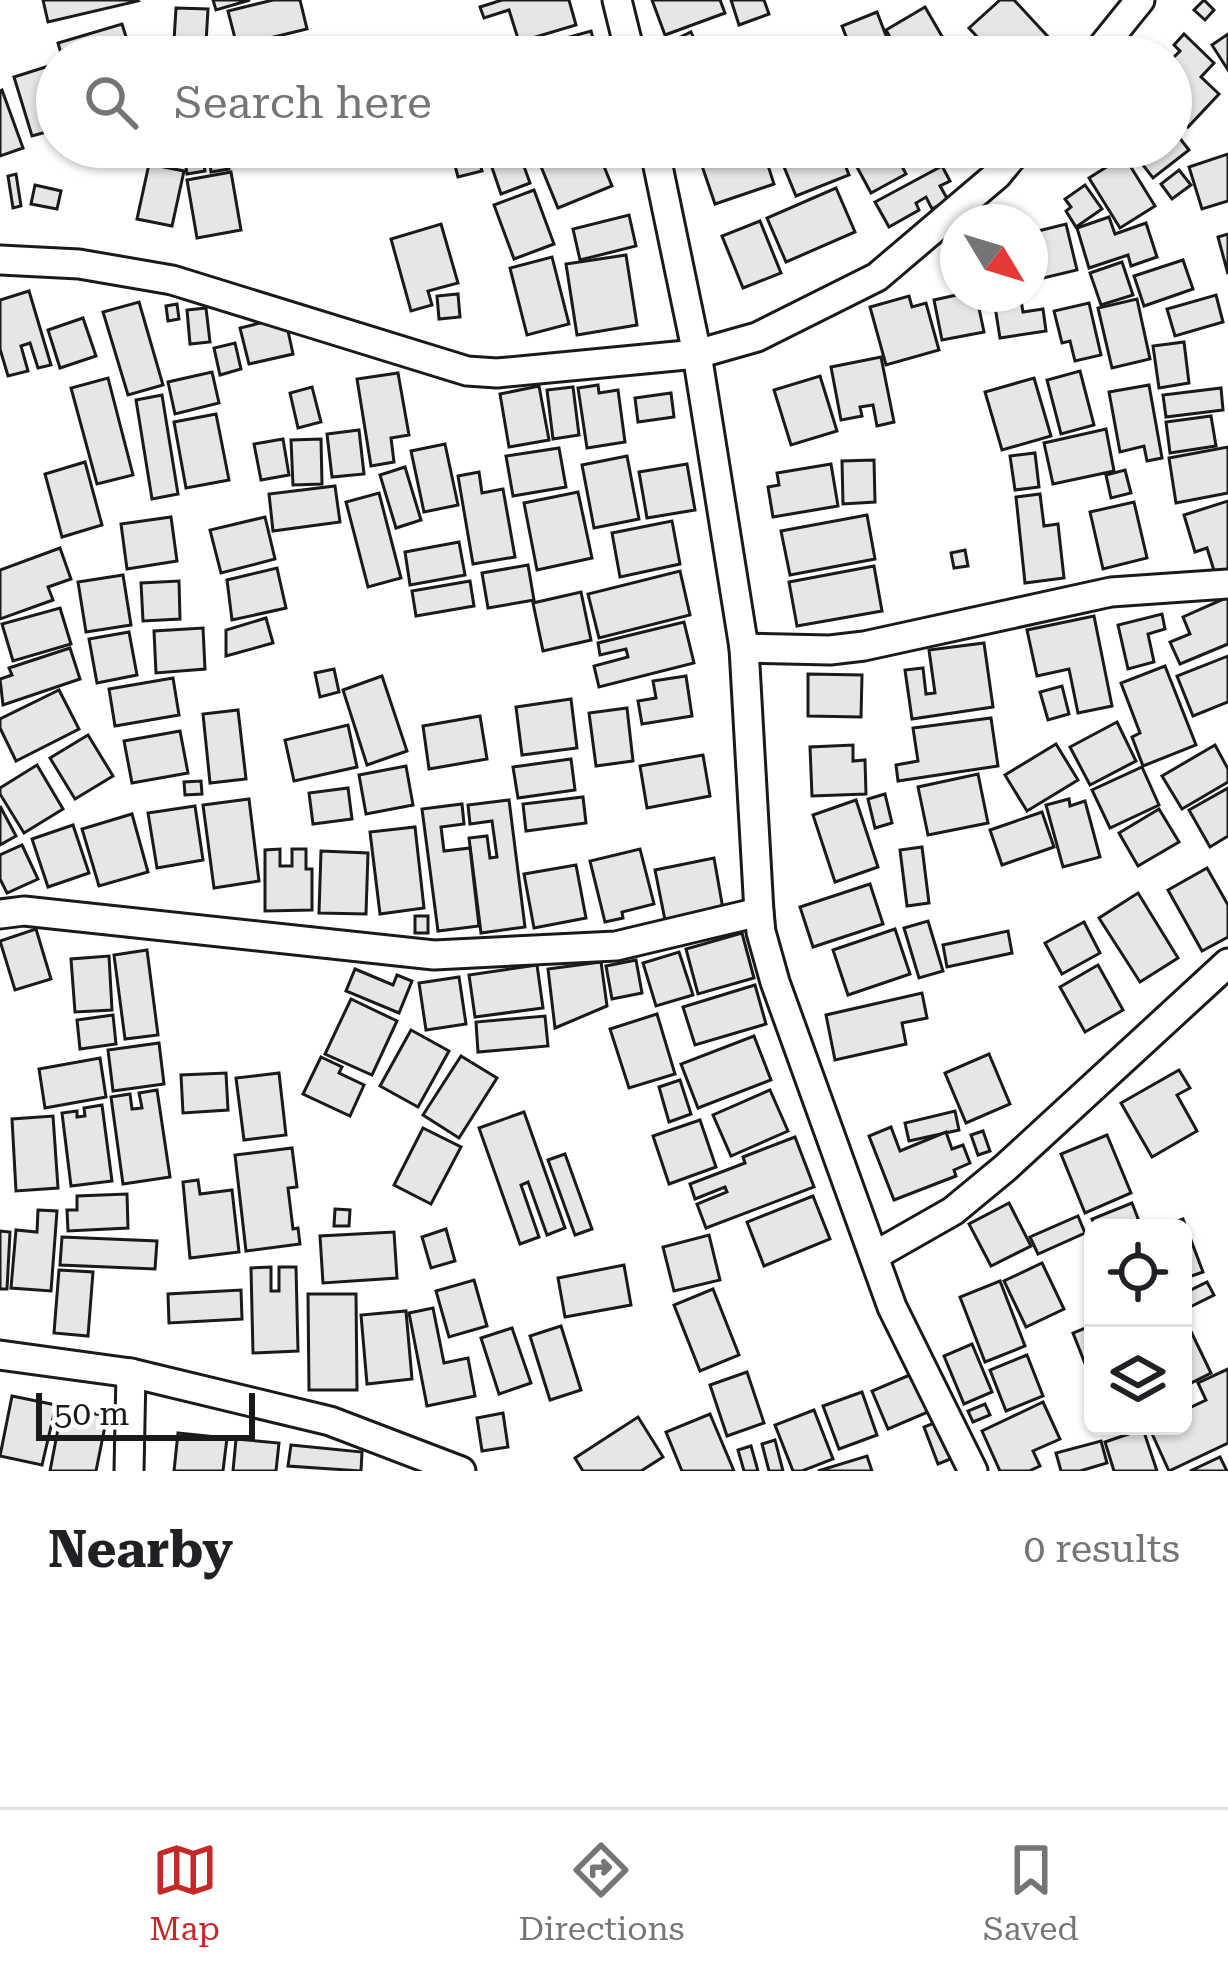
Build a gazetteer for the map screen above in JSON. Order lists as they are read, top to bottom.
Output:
{
  "scale_bar": "50 m",
  "north": "bottom right",
  "page": {
    "search": "Search here",
    "scale": "50 m",
    "heading": ["Nearby", "0 results"],
    "nav": ["Map", "Directions", "Saved"]
  }
}
